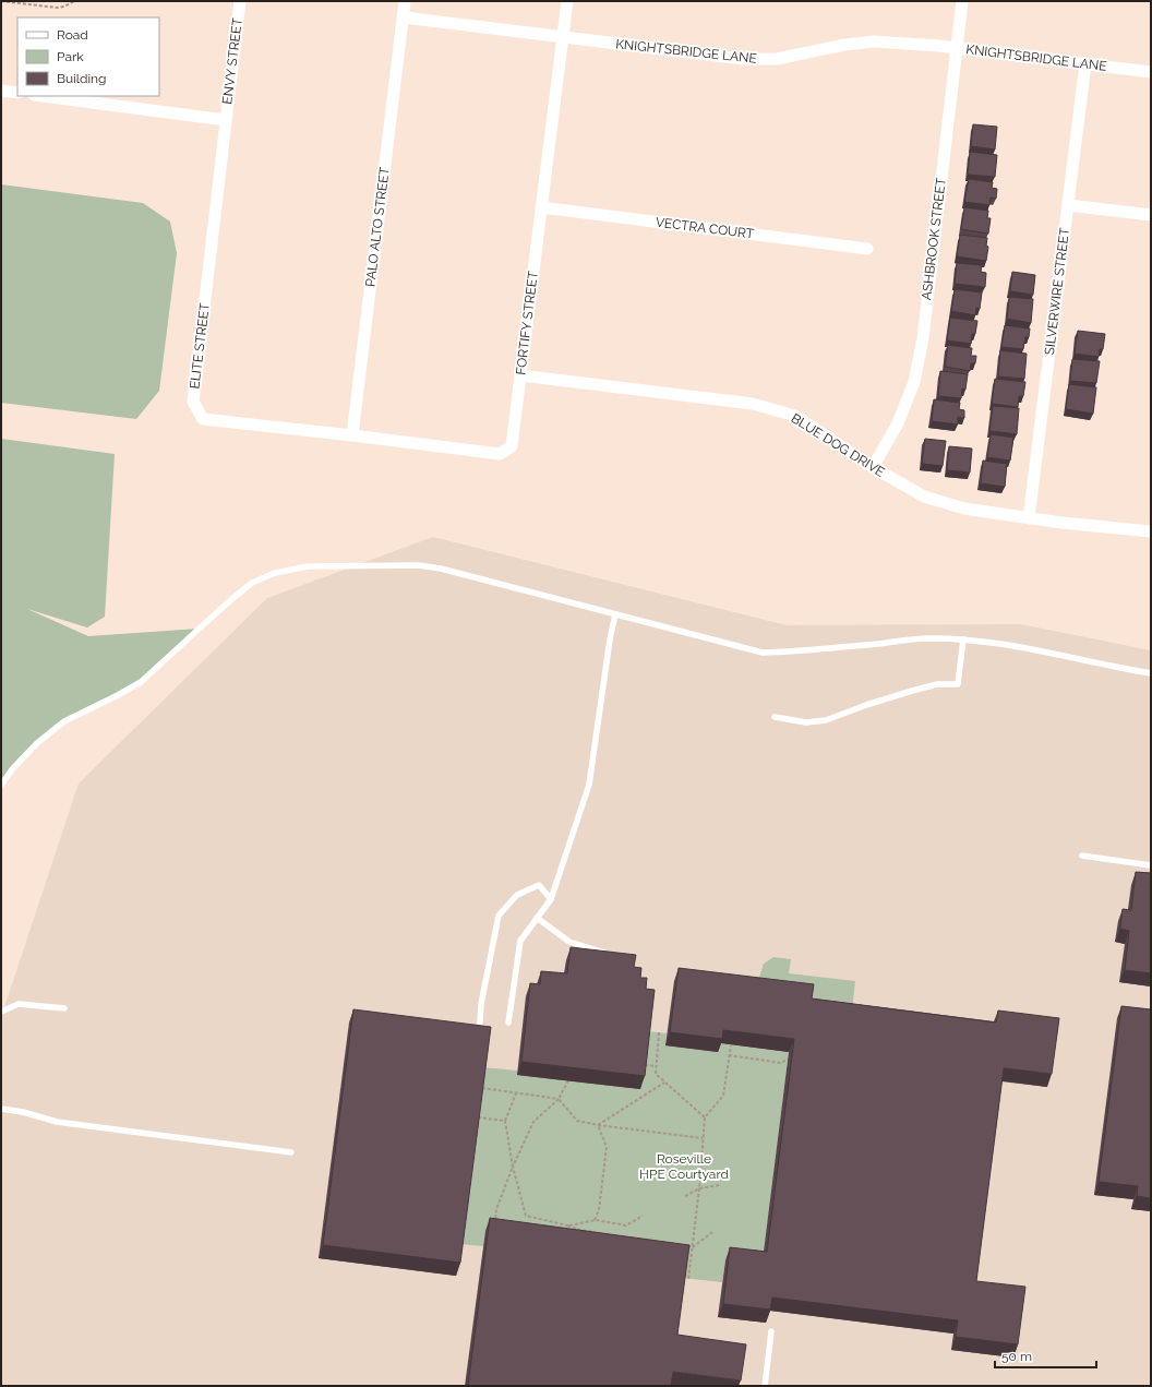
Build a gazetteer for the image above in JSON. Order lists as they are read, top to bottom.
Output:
{
  "streets": {
    "street": [
      "KNIGHTSBRIDGE LANE",
      "ENVY STREET",
      "PALO ALTO STREET",
      "VECTRA COURT",
      "ASHBROOK STREET",
      "SILVERWIRE STREET",
      "FORTIFY STREET",
      "ELITE STREET",
      "BLUE DOG DRIVE"
    ]
  },
  "crossings": [
    ["KNIGHTSBRIDGE LANE", "PALO ALTO STREET"],
    ["KNIGHTSBRIDGE LANE", "ASHBROOK STREET"],
    ["KNIGHTSBRIDGE LANE", "SILVERWIRE STREET"],
    ["KNIGHTSBRIDGE LANE", "FORTIFY STREET"],
    ["ENVY STREET", "ELITE STREET"],
    ["PALO ALTO STREET", "FORTIFY STREET"],
    ["PALO ALTO STREET", "ELITE STREET"],
    ["VECTRA COURT", "FORTIFY STREET"],
    ["ASHBROOK STREET", "BLUE DOG DRIVE"],
    ["SILVERWIRE STREET", "BLUE DOG DRIVE"],
    ["FORTIFY STREET", "ELITE STREET"],
    ["FORTIFY STREET", "BLUE DOG DRIVE"]
  ],
  "parks": ["Roseville HPE Courtyard"],
  "legend": ["Road", "Park", "Building"],
  "scale_bar": "50 m"
}
